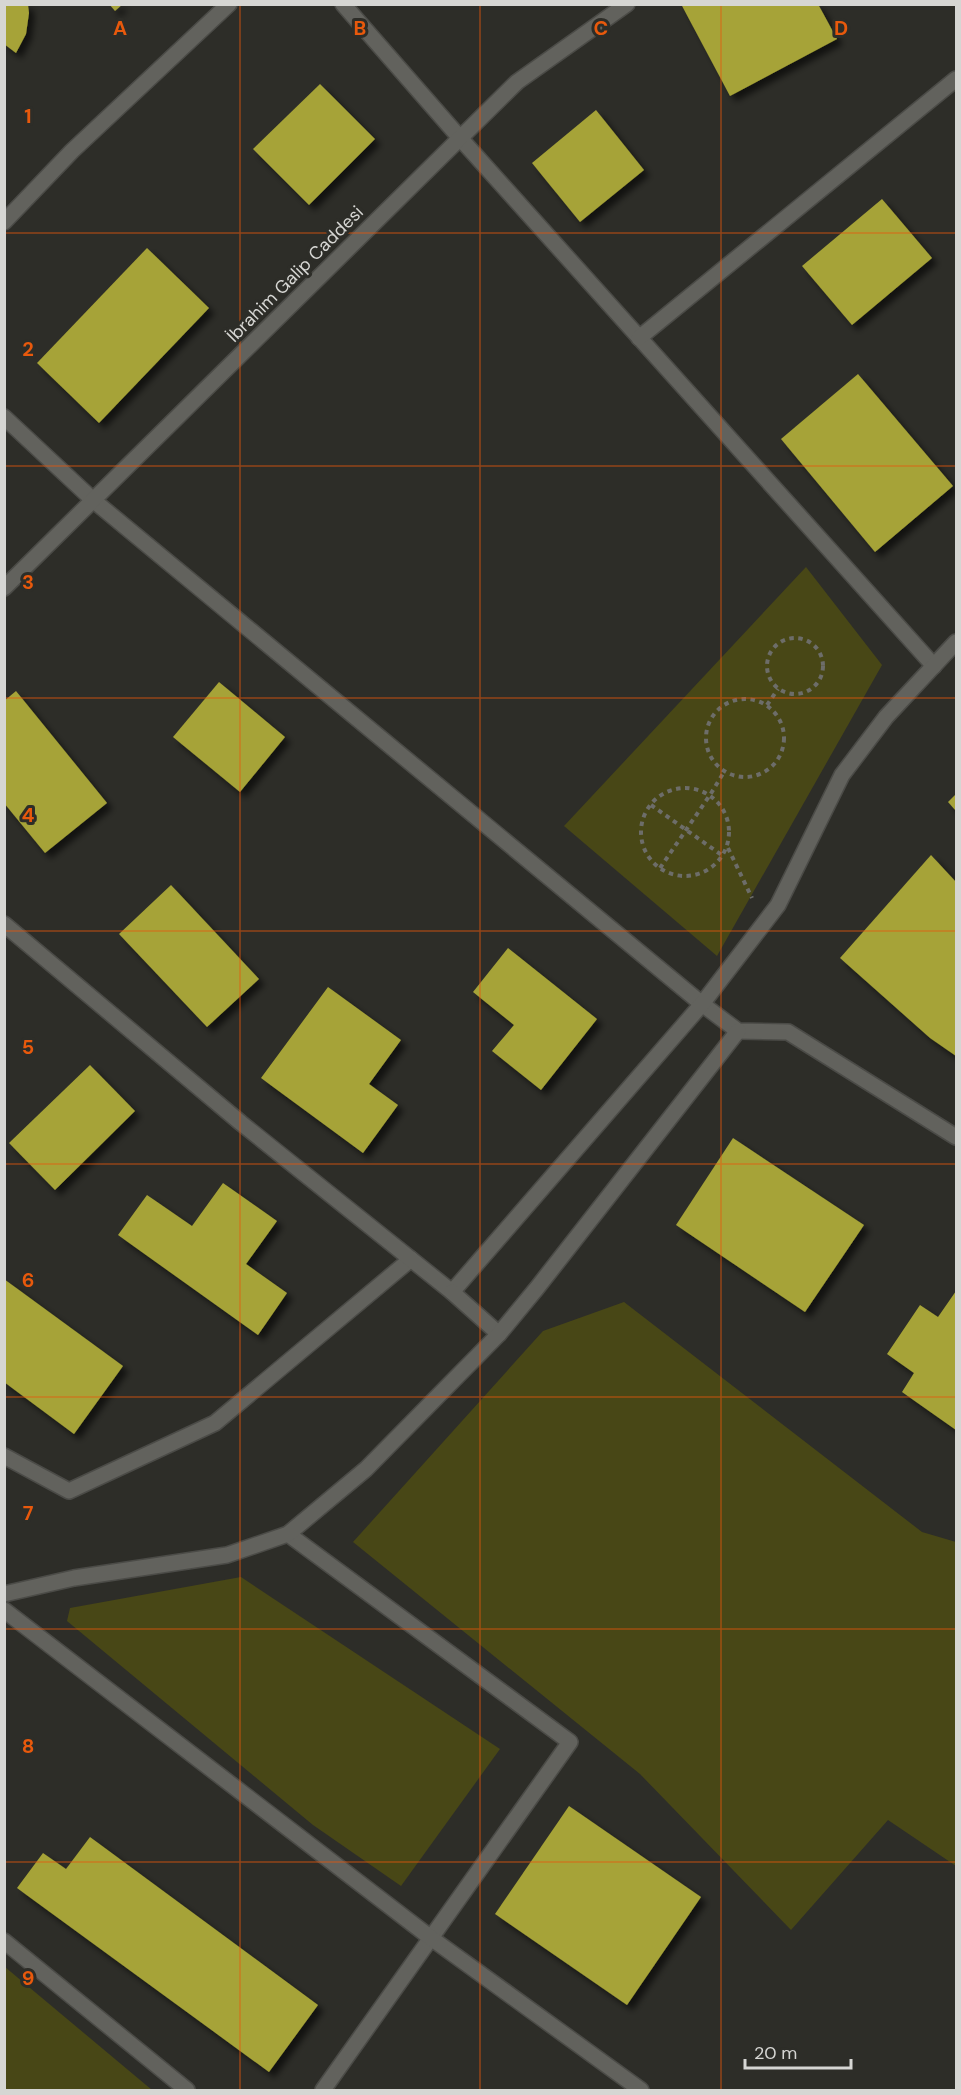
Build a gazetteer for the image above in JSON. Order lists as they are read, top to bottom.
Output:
{
  "streets": {
    "street": ["İbrahim Galip Caddesi"]
  },
  "scale_bar": "20 m",
  "grid": {
    "columns": [
      "A",
      "B",
      "C",
      "D"
    ],
    "rows": [
      "1",
      "2",
      "3",
      "4",
      "5",
      "6",
      "7",
      "8",
      "9"
    ]
  }
}
